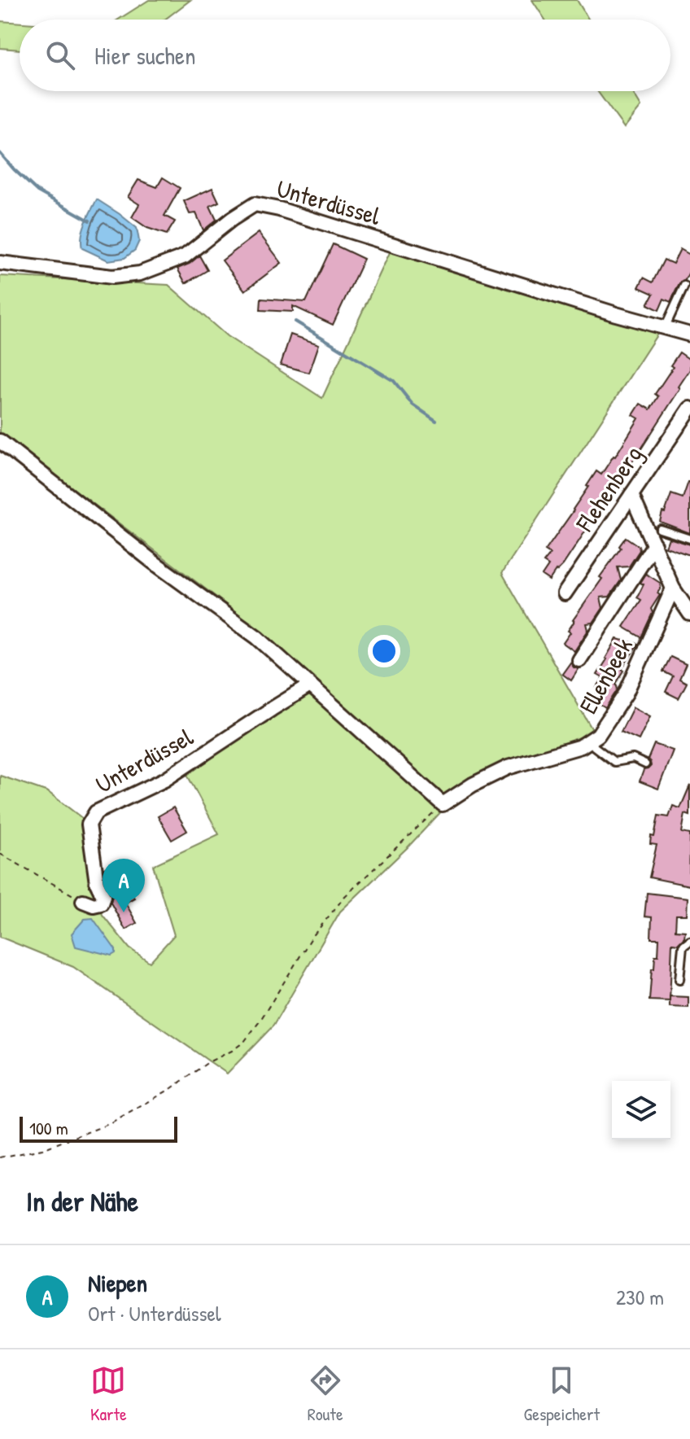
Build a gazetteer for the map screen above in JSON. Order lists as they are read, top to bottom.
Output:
{
  "streets": {
    "street": ["Unterdüssel", "Flehenberg", "Ellenbeek"]
  },
  "scale_bar": "100 m",
  "page": {
    "search": "Hier suchen",
    "pins": "A",
    "scale": "100 m",
    "heading": "In der Nähe",
    "list": [
      {
        "mark": "A",
        "name": "Niepen",
        "note": "Ort · Unterdüssel",
        "value": "230 m"
      }
    ],
    "nav": ["Karte", "Route", "Gespeichert"]
  }
}
